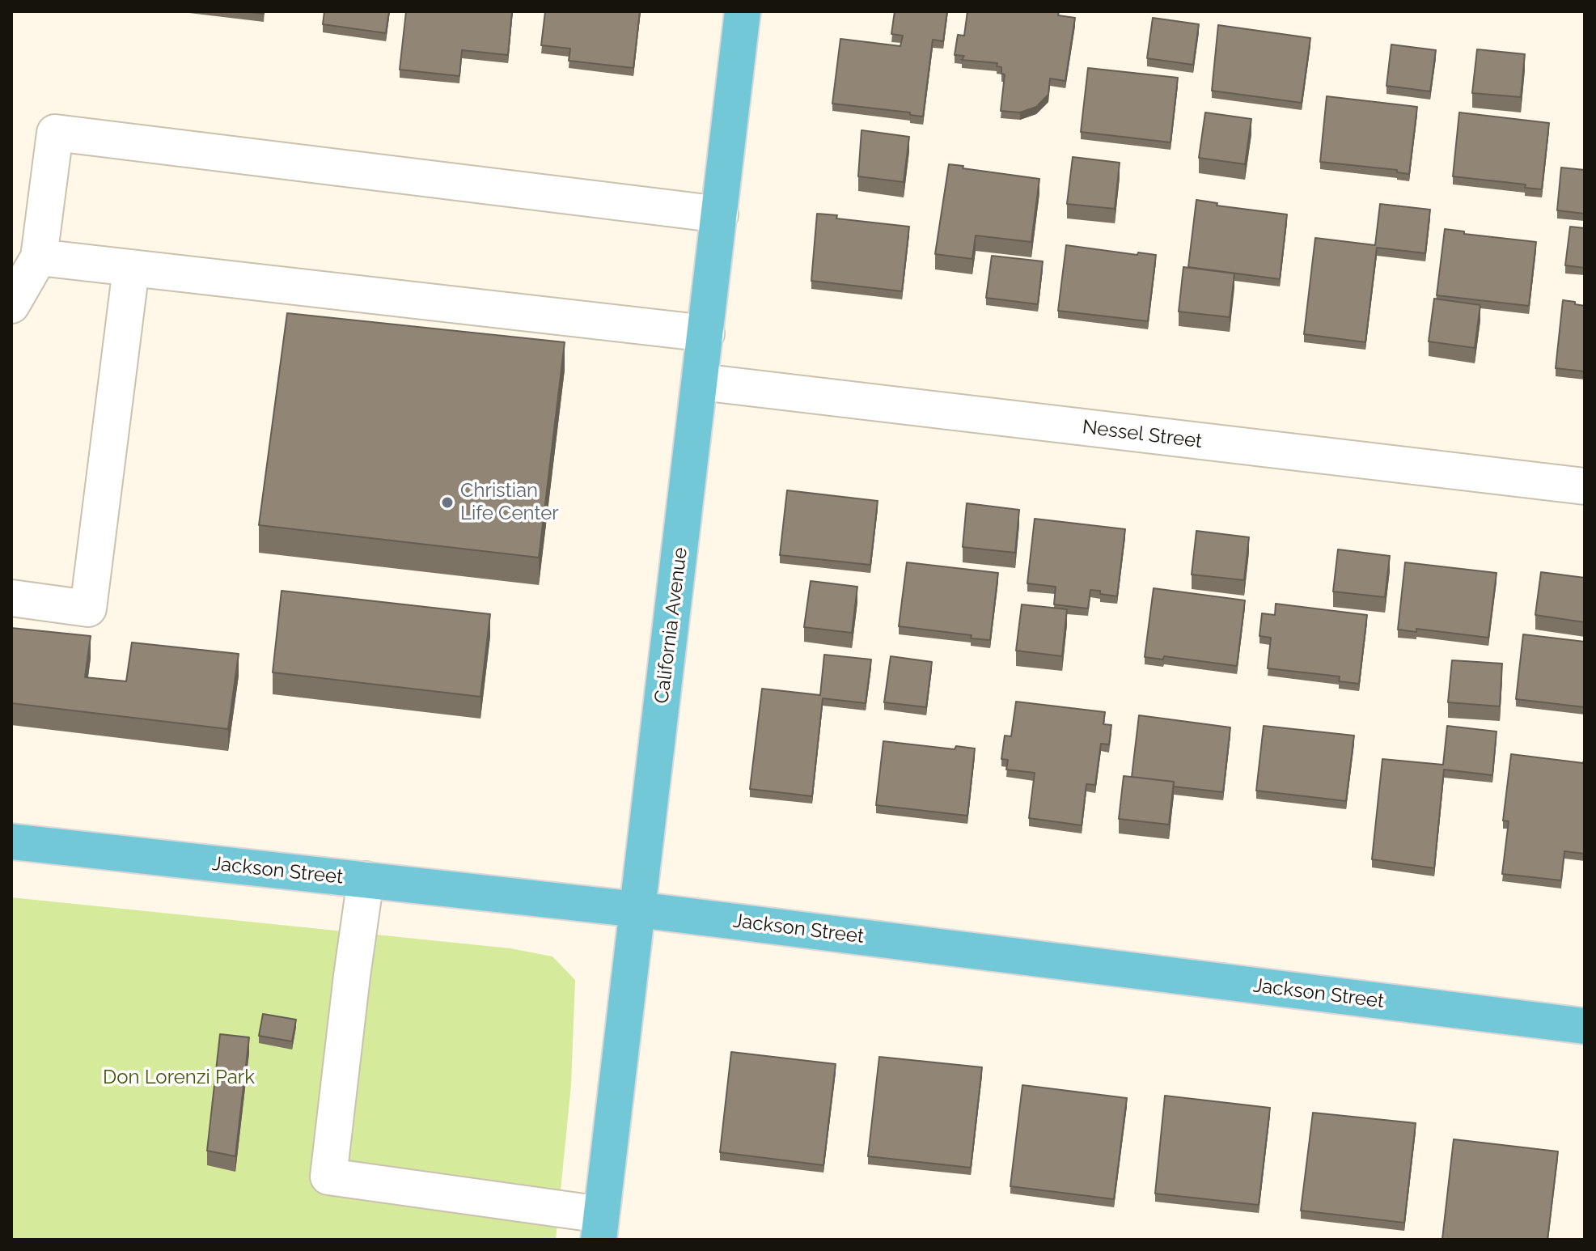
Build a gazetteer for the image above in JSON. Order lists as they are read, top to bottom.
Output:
{
  "streets": {
    "main road": ["California Avenue", "Jackson Street"],
    "street": ["Nessel Street"]
  },
  "crossings": [
    ["Nessel Street", "California Avenue"],
    ["California Avenue", "Jackson Street"]
  ],
  "parks": ["Don Lorenzi Park"],
  "places": ["Christian Life Center"]
}
